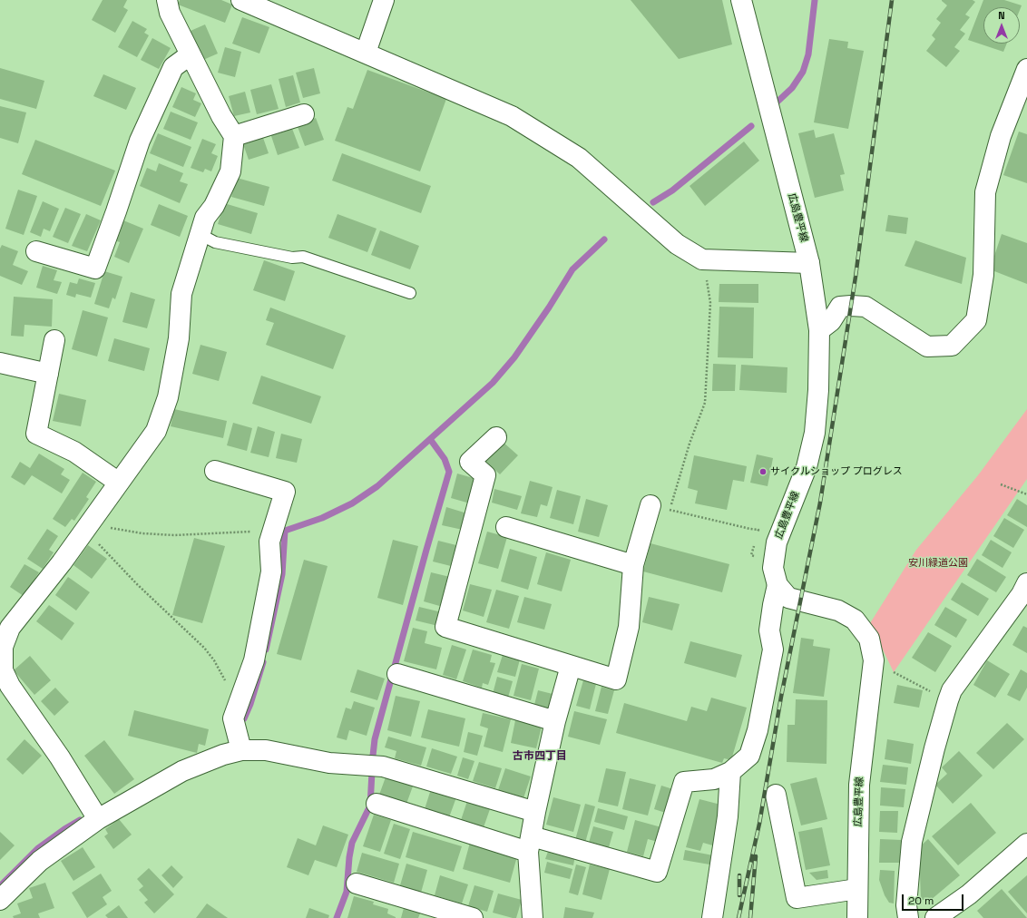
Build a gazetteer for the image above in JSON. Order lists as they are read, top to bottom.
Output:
{
  "streets": {
    "street": ["広島豊平線"]
  },
  "districts": ["古市四丁目"],
  "parks": ["安川緑道公園"],
  "places": ["サイクルショップ プログレス"],
  "scale_bar": "20 m",
  "north": "top"
}
